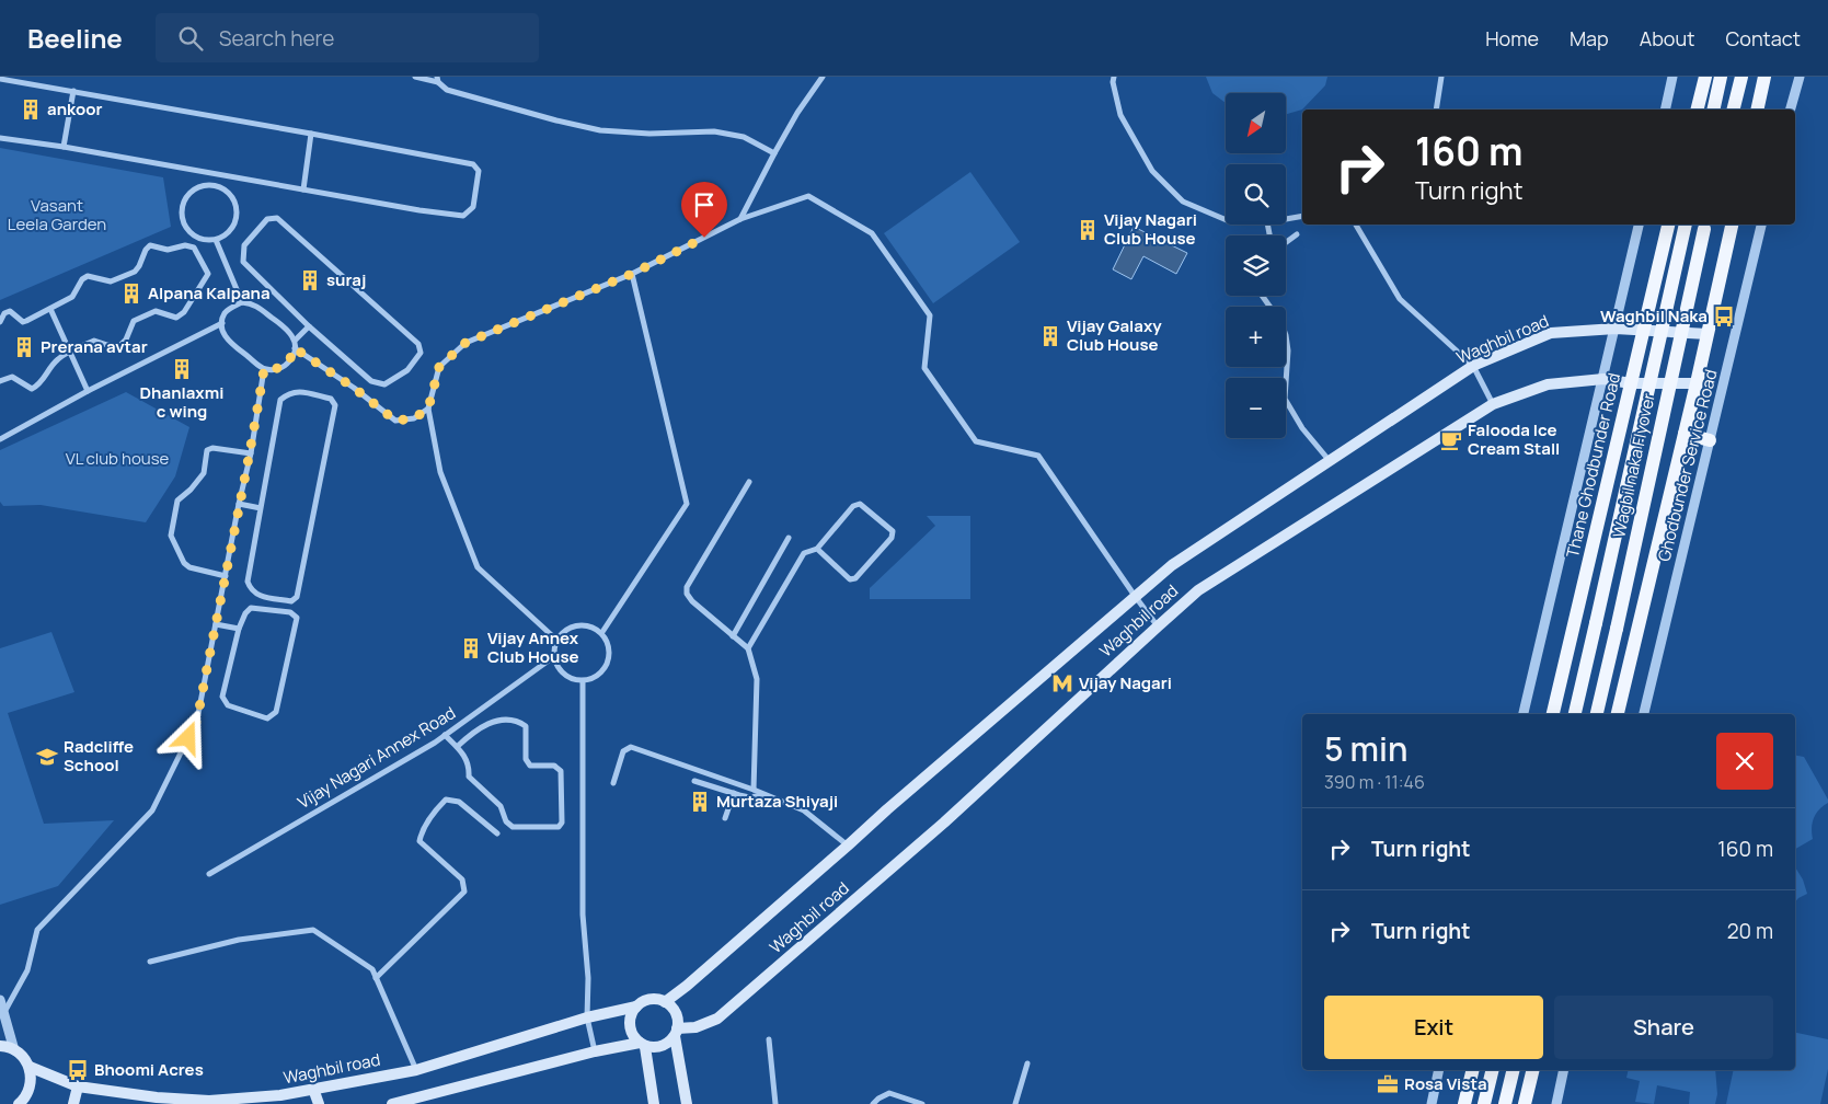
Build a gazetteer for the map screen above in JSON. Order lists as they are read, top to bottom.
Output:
{
  "streets": {
    "main road": ["Waghbil road", "Thane Ghodbunder Road", "Wagbil naka Flyover"],
    "street": ["Ghodbunder Service Road", "Vijay Nagari Annex Road"]
  },
  "crossings": [
    ["Waghbil road", "Thane Ghodbunder Road"]
  ],
  "parks": ["Vasant Leela Garden", "VL club house"],
  "places": {
    "building": [
      "ankoor",
      "Vijay Nagari Club House",
      "suraj",
      "Alpana Kalpana",
      "Vijay Galaxy Club House",
      "Prerana avtar",
      "Dhanlaxmi c wing",
      "Vijay Annex Club House",
      "Murtaza Shiyaji"
    ],
    "bus stop": ["Waghbil Naka", "Bhoomi Acres"],
    "cafe": ["Falooda Ice Cream Stall"],
    "metro station": ["Vijay Nagari"],
    "school or university": ["Radcliffe School"],
    "office": ["Rosa Vista"]
  },
  "north": "bottom left",
  "page": {
    "header": "Beeline",
    "search": "Search here",
    "nav": [
      "Home",
      "Map",
      "About",
      "Contact"
    ],
    "map_buttons": ["+", "−"],
    "turn": ["160 m", "Turn right"],
    "heading": ["5 min", "390 m · 11:46"],
    "list": [
      {
        "name": "Turn right",
        "value": "160 m"
      },
      {
        "name": "Turn right",
        "value": "20 m"
      }
    ],
    "buttons": ["Exit", "Share"]
  }
}
